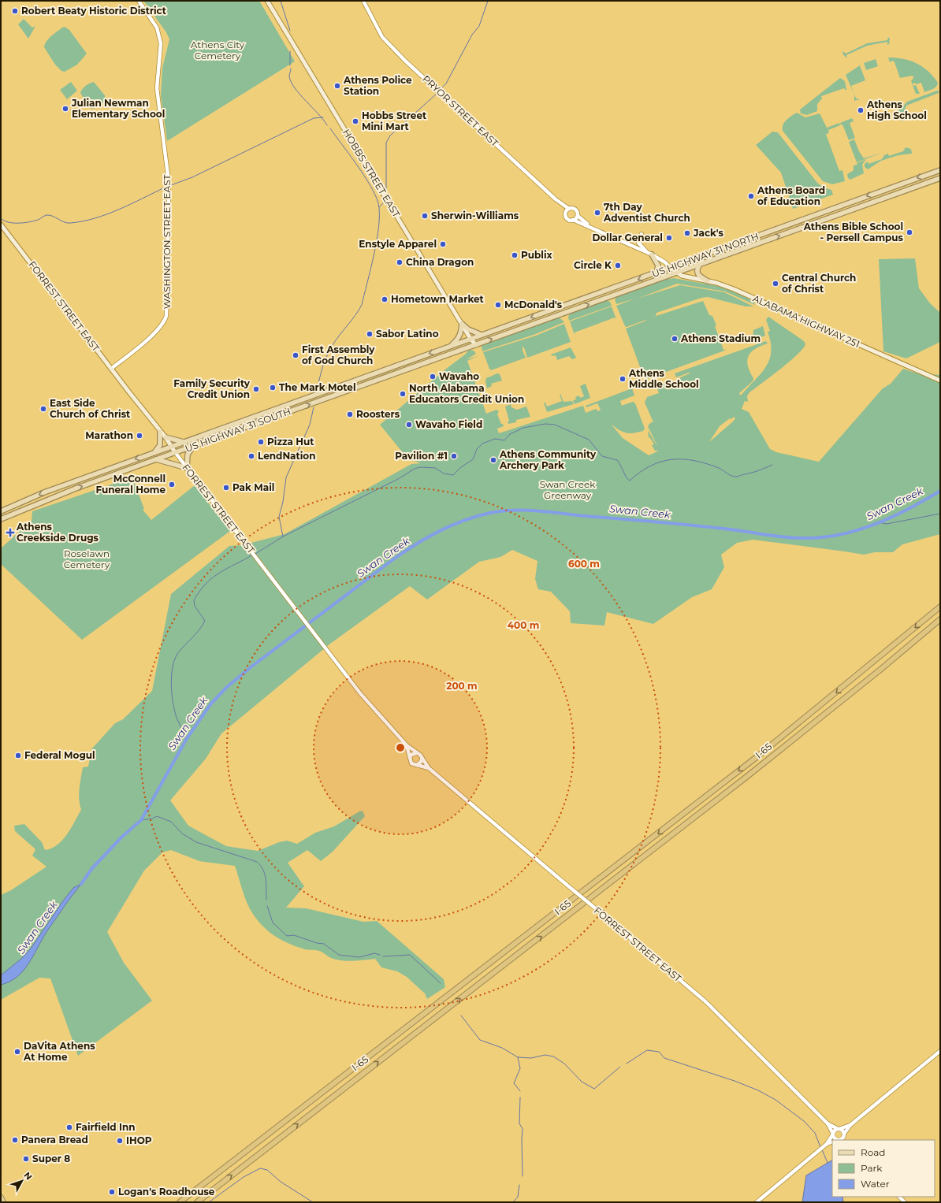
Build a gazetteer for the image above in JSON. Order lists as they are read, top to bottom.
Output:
{
  "streets": {
    "highway": ["I-65"],
    "main road": [
      "HOBBS STREET EAST",
      "US HIGHWAY 31 NORTH",
      "FORREST STREET EAST",
      "ALABAMA HIGHWAY 251",
      "US HIGHWAY 31 SOUTH"
    ],
    "street": ["PRYOR STREET EAST", "WASHINGTON STREET EAST"]
  },
  "crossings": [
    ["HOBBS STREET EAST", "US HIGHWAY 31 NORTH"],
    ["HOBBS STREET EAST", "US HIGHWAY 31 SOUTH"],
    ["WASHINGTON STREET EAST", "FORREST STREET EAST"],
    ["US HIGHWAY 31 NORTH", "ALABAMA HIGHWAY 251"],
    ["US HIGHWAY 31 NORTH", "US HIGHWAY 31 SOUTH"],
    ["FORREST STREET EAST", "US HIGHWAY 31 SOUTH"]
  ],
  "water": ["Swan Creek"],
  "parks": ["Athens City Cemetery", "Swan Creek Greenway", "Roselawn Cemetery"],
  "places": {
    "other": [
      "Robert Beaty Historic District",
      "Athens Police Station",
      "Julian Newman Elementary School",
      "Athens High School",
      "Hobbs Street Mini Mart",
      "Athens Board of Education",
      "7th Day Adventist Church",
      "Sherwin-Williams",
      "Athens Bible School - Persell Campus",
      "Jack's",
      "Dollar General",
      "Enstyle Apparel",
      "Publix",
      "China Dragon",
      "Circle K",
      "Central Church of Christ",
      "Hometown Market",
      "McDonald's",
      "Sabor Latino",
      "Athens Stadium",
      "First Assembly of God Church",
      "Wavaho",
      "Athens Middle School",
      "The Mark Motel",
      "Family Security Credit Union",
      "North Alabama Educators Credit Union",
      "East Side Church of Christ",
      "Roosters",
      "Wavaho Field",
      "Marathon",
      "Pizza Hut",
      "LendNation",
      "Pavilion #1",
      "Athens Community Archery Park",
      "McConnell Funeral Home",
      "Pak Mail",
      "Federal Mogul",
      "DaVita Athens At Home",
      "Fairfield Inn",
      "Panera Bread",
      "IHOP",
      "Super 8",
      "Logan's Roadhouse"
    ],
    "health": ["Athens Creekside Drugs"]
  },
  "legend": ["Road", "Park", "Water"],
  "north": "top right",
  "rings": ["600 m", "400 m", "200 m"]
}
